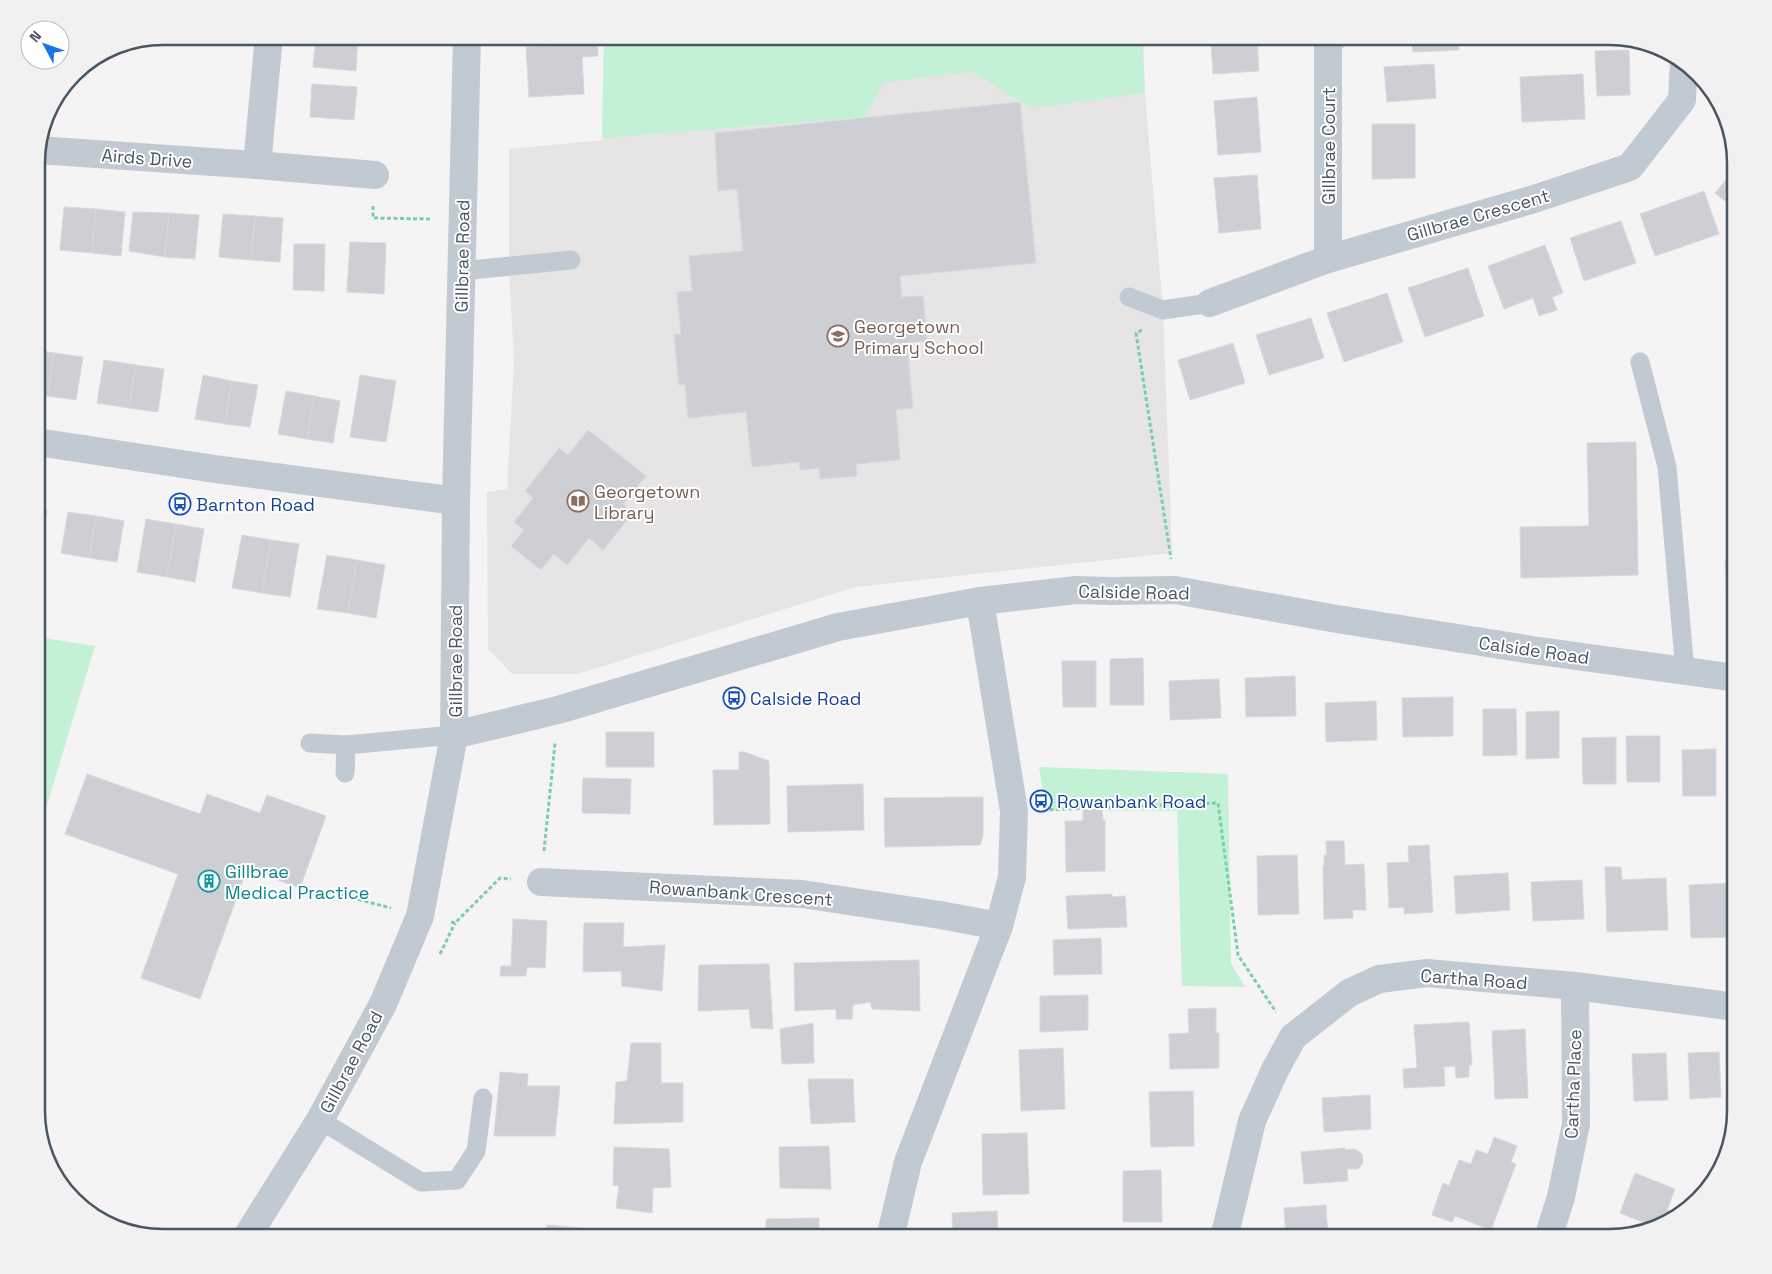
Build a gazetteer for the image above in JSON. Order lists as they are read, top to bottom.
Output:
{
  "streets": {
    "street": [
      "Gillbrae Court",
      "Airds Drive",
      "Gillbrae Crescent",
      "Gillbrae Road",
      "Calside Road",
      "Rowanbank Crescent",
      "Cartha Road",
      "Cartha Place"
    ]
  },
  "crossings": [
    ["Gillbrae Court", "Gillbrae Crescent"],
    ["Gillbrae Road", "Calside Road"],
    ["Cartha Road", "Cartha Place"]
  ],
  "places": {
    "school or university": ["Georgetown Primary School"],
    "library": ["Georgetown Library"],
    "bus stop": ["Barnton Road", "Calside Road", "Rowanbank Road"],
    "building": ["Gillbrae Medical Practice"]
  },
  "north": "top left"
}
